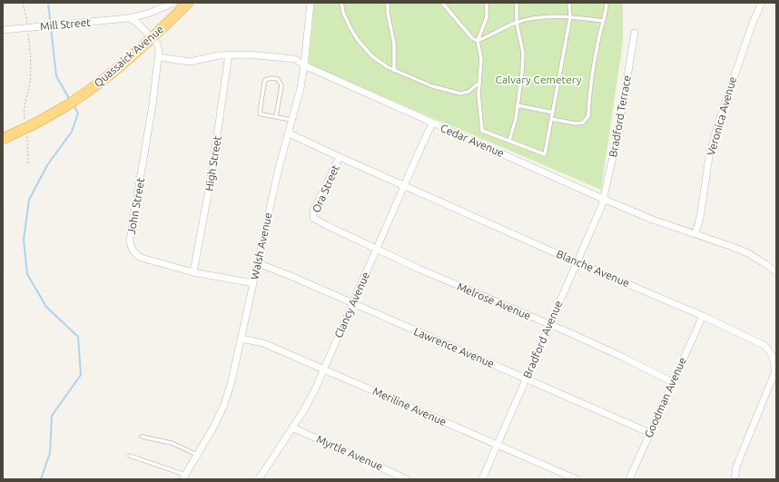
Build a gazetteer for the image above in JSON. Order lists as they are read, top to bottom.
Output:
{
  "streets": {
    "highway": ["Quassaick Avenue"],
    "street": [
      "Mill Street",
      "Bradford Terrace",
      "Veronica Avenue",
      "Cedar Avenue",
      "High Street",
      "Ora Street",
      "John Street",
      "Walsh Avenue",
      "Blanche Avenue",
      "Melrose Avenue",
      "Clancy Avenue",
      "Bradford Avenue",
      "Lawrence Avenue",
      "Goodman Avenue",
      "Meriline Avenue",
      "Myrtle Avenue"
    ]
  },
  "crossings": [
    ["Mill Street", "John Street"],
    ["Quassaick Avenue", "John Street"],
    ["Bradford Terrace", "Cedar Avenue"],
    ["Bradford Terrace", "Bradford Avenue"],
    ["Veronica Avenue", "Cedar Avenue"],
    ["Cedar Avenue", "High Street"],
    ["Cedar Avenue", "John Street"],
    ["Cedar Avenue", "Walsh Avenue"],
    ["Cedar Avenue", "Clancy Avenue"],
    ["Cedar Avenue", "Bradford Avenue"],
    ["High Street", "John Street"],
    ["Ora Street", "Blanche Avenue"],
    ["Ora Street", "Melrose Avenue"],
    ["John Street", "Walsh Avenue"],
    ["Walsh Avenue", "Blanche Avenue"],
    ["Walsh Avenue", "Lawrence Avenue"],
    ["Walsh Avenue", "Meriline Avenue"],
    ["Blanche Avenue", "Clancy Avenue"],
    ["Blanche Avenue", "Bradford Avenue"],
    ["Blanche Avenue", "Goodman Avenue"],
    ["Melrose Avenue", "Clancy Avenue"],
    ["Melrose Avenue", "Bradford Avenue"],
    ["Melrose Avenue", "Goodman Avenue"],
    ["Clancy Avenue", "Lawrence Avenue"],
    ["Clancy Avenue", "Meriline Avenue"],
    ["Clancy Avenue", "Myrtle Avenue"],
    ["Bradford Avenue", "Lawrence Avenue"],
    ["Bradford Avenue", "Meriline Avenue"],
    ["Lawrence Avenue", "Goodman Avenue"]
  ],
  "parks": ["Calvary Cemetery"]
}
